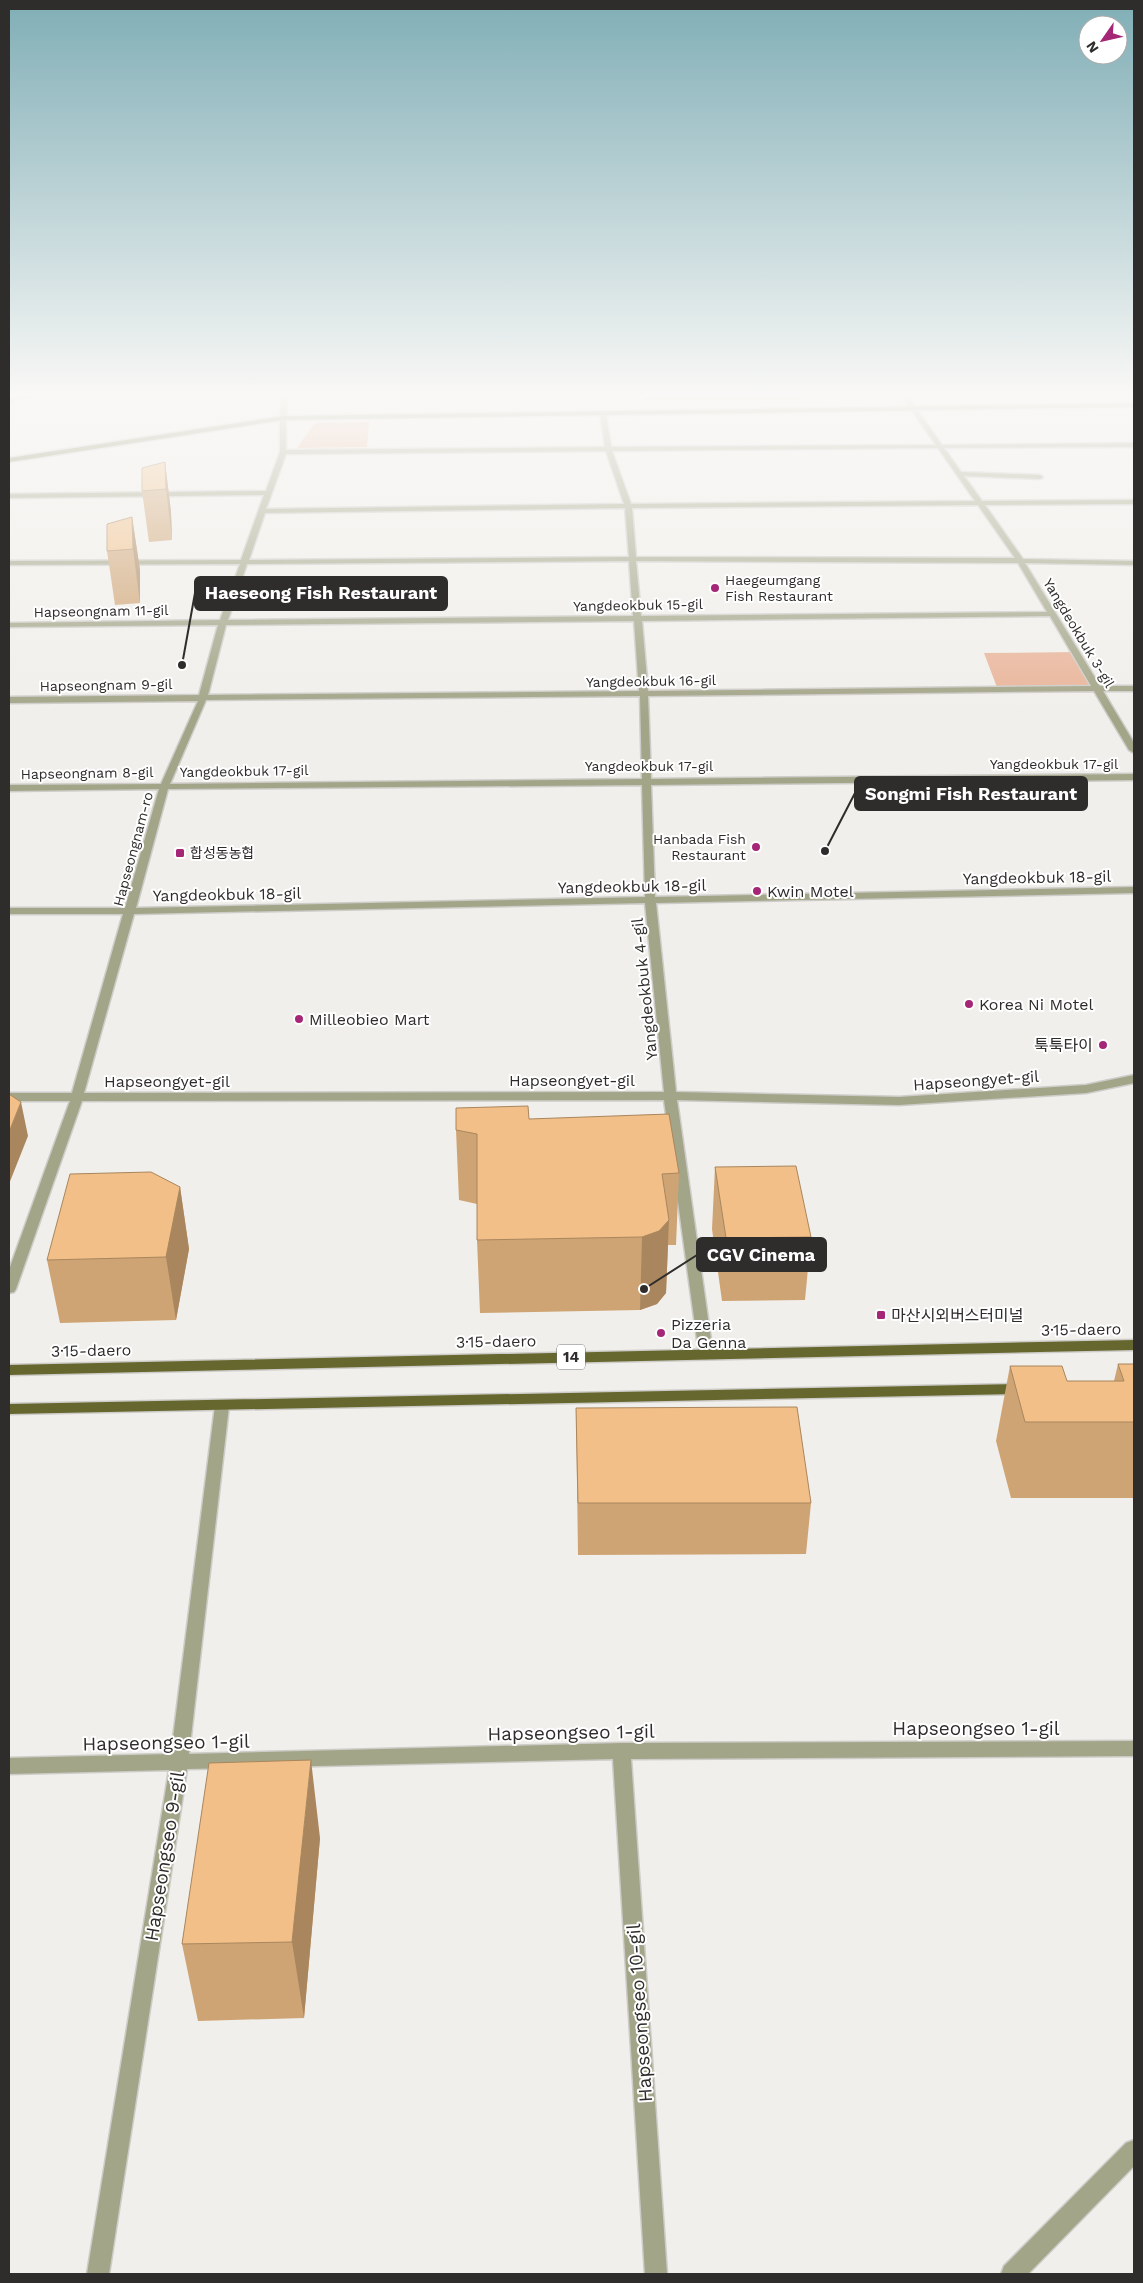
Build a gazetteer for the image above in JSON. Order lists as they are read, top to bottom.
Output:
{
  "streets": {
    "main road": ["3·15-daero", "14"],
    "street": [
      "Yangdeokbuk 15-gil",
      "Hapseongnam 11-gil",
      "Yangdeokbuk 3-gil",
      "Yangdeokbuk 16-gil",
      "Hapseongnam 9-gil",
      "Yangdeokbuk 17-gil",
      "Hapseongnam 8-gil",
      "Hapseongnam-ro",
      "Yangdeokbuk 18-gil",
      "Yangdeokbuk 4-gil",
      "Hapseongyet-gil",
      "Hapseongseo 1-gil",
      "Hapseongseo 9-gil",
      "Hapseongseo 10-gil"
    ]
  },
  "crossings": [
    ["Yangdeokbuk 15-gil", "Hapseongnam 11-gil"],
    ["Yangdeokbuk 15-gil", "Yangdeokbuk 3-gil"],
    ["Yangdeokbuk 15-gil", "Hapseongnam-ro"],
    ["Yangdeokbuk 15-gil", "Yangdeokbuk 4-gil"],
    ["Hapseongnam 11-gil", "Hapseongnam-ro"],
    ["Yangdeokbuk 3-gil", "Yangdeokbuk 16-gil"],
    ["Yangdeokbuk 16-gil", "Hapseongnam 9-gil"],
    ["Yangdeokbuk 16-gil", "Hapseongnam-ro"],
    ["Yangdeokbuk 16-gil", "Yangdeokbuk 4-gil"],
    ["Hapseongnam 9-gil", "Hapseongnam-ro"],
    ["Yangdeokbuk 17-gil", "Hapseongnam 8-gil"],
    ["Yangdeokbuk 17-gil", "Hapseongnam-ro"],
    ["Yangdeokbuk 17-gil", "Yangdeokbuk 4-gil"],
    ["Hapseongnam 8-gil", "Hapseongnam-ro"],
    ["Hapseongnam-ro", "Yangdeokbuk 18-gil"],
    ["Hapseongnam-ro", "Hapseongyet-gil"],
    ["Yangdeokbuk 18-gil", "Yangdeokbuk 4-gil"],
    ["Yangdeokbuk 4-gil", "Hapseongyet-gil"],
    ["Yangdeokbuk 4-gil", "3·15-daero"],
    ["Hapseongseo 1-gil", "Hapseongseo 9-gil"],
    ["Hapseongseo 1-gil", "Hapseongseo 10-gil"]
  ],
  "places": {
    "other": [
      "Haegeumgang Fish Restaurant",
      "Haeseong Fish Restaurant",
      "Hanbada Fish Restaurant",
      "Songmi Fish Restaurant",
      "Kwin Motel",
      "Korea Ni Motel",
      "Milleobieo Mart",
      "툭툭타이",
      "CGV Cinema",
      "Pizzeria Da Genna"
    ],
    "transit": ["합성동농협", "마산시외버스터미널"]
  },
  "north": "bottom left"
}
